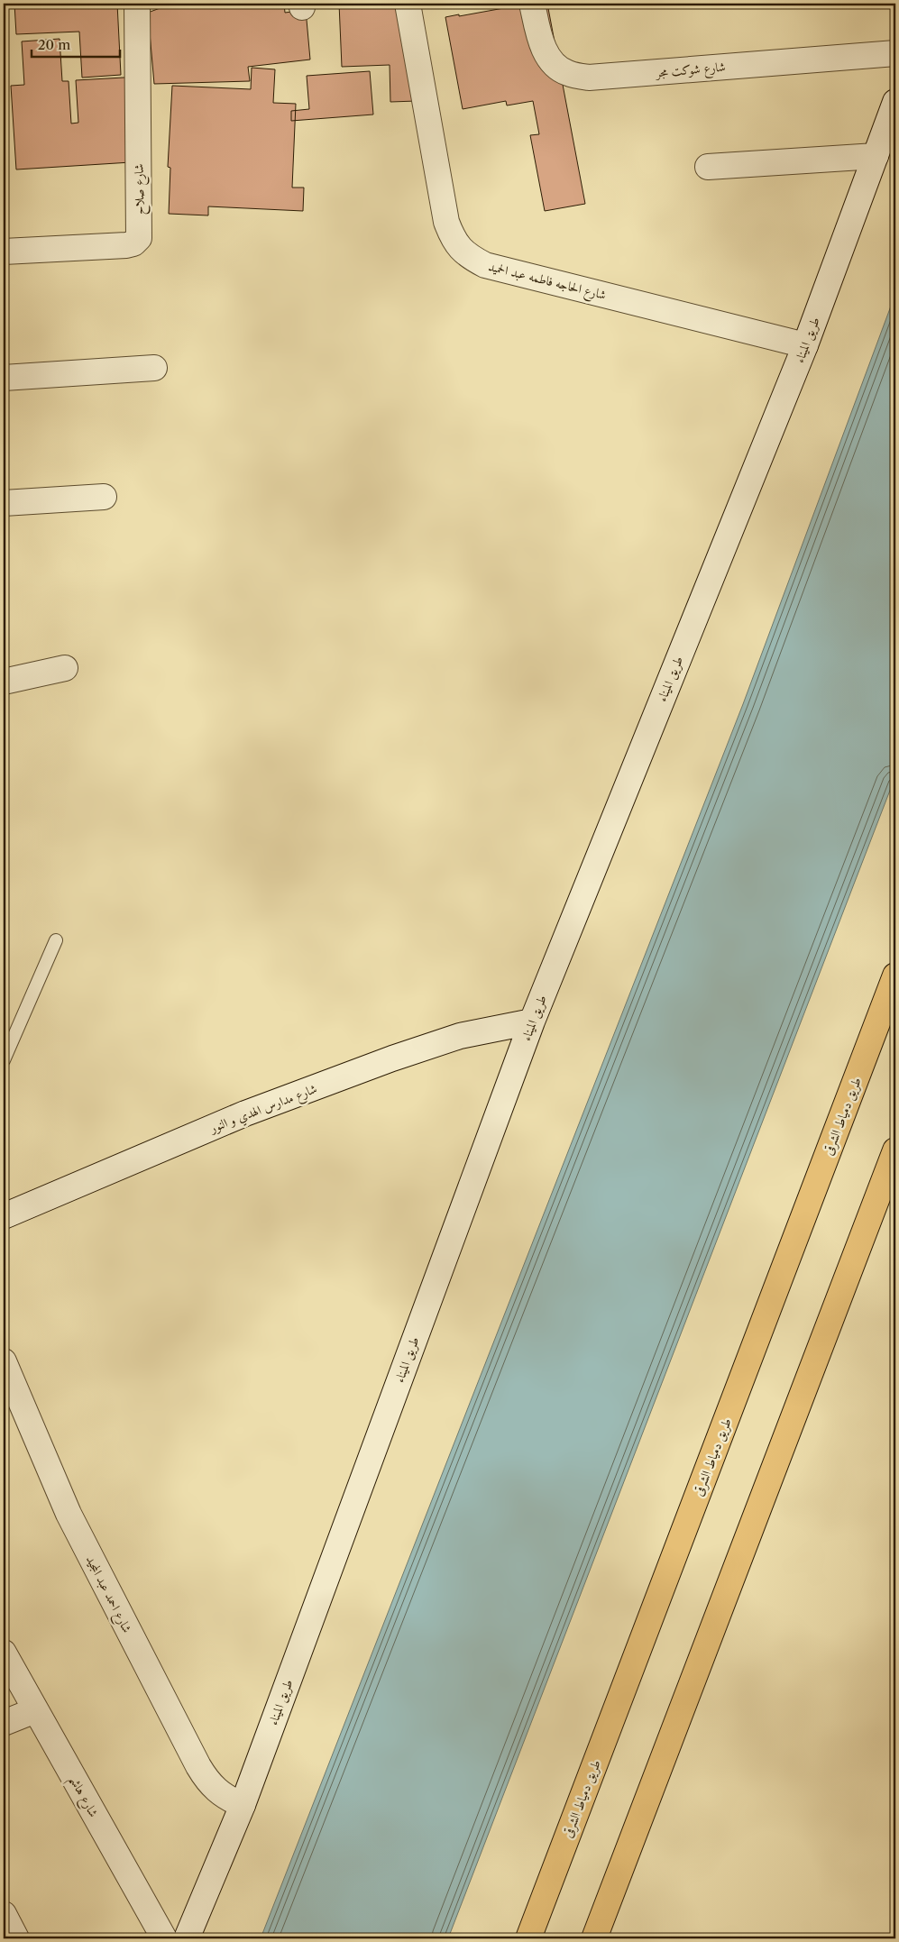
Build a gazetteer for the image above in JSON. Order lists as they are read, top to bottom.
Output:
{
  "streets": {
    "highway": ["طريق دمياط الشرقى"],
    "street": [
      "شارع شوكت مجر",
      "شارع صلاح",
      "شارع الحاجه فاطمه عبد الحميد",
      "طريق الميناء",
      "شارع مدارس الهدي و النور",
      "شارع احمد عبد المجيد",
      "شارع هاشم"
    ]
  },
  "crossings": [
    ["شارع الحاجه فاطمه عبد الحميد", "طريق الميناء"],
    ["طريق الميناء", "شارع مدارس الهدي و النور"],
    ["طريق الميناء", "شارع احمد عبد المجيد"]
  ],
  "scale_bar": "20 m"
}
